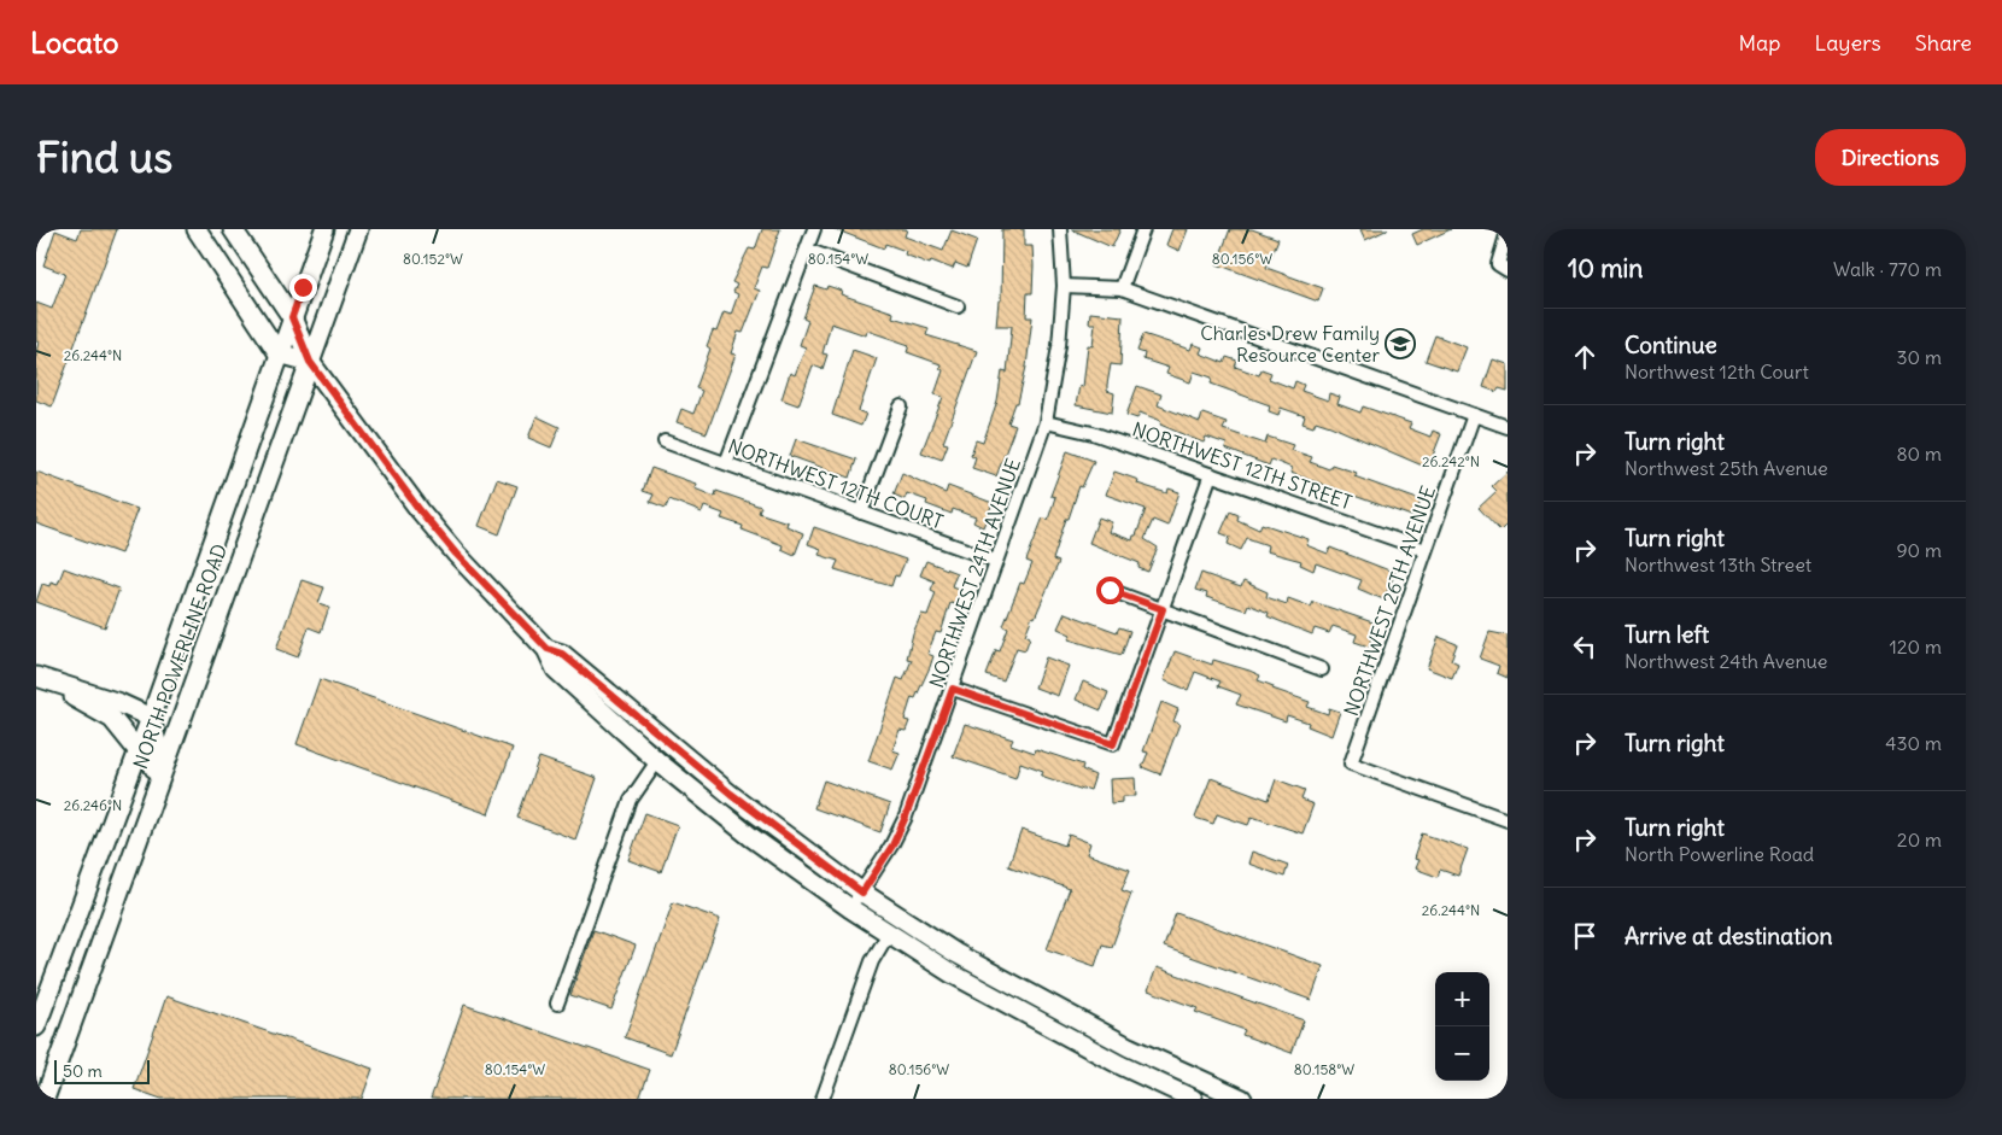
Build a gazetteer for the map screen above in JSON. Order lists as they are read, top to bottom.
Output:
{
  "streets": {
    "main road": ["NORTH POWERLINE ROAD"],
    "street": [
      "NORTHWEST 12TH STREET",
      "NORTHWEST 12TH COURT",
      "NORTHWEST 24TH AVENUE",
      "NORTHWEST 26TH AVENUE"
    ]
  },
  "crossings": [
    ["NORTHWEST 12TH STREET", "NORTHWEST 24TH AVENUE"],
    ["NORTHWEST 12TH STREET", "NORTHWEST 26TH AVENUE"],
    ["NORTHWEST 12TH COURT", "NORTHWEST 24TH AVENUE"]
  ],
  "places": {
    "school or university": ["Charles Drew Family Resource Center"]
  },
  "scale_bar": "50 m",
  "page": {
    "header": "Locato",
    "nav": ["Map", "Layers", "Share"],
    "buttons": "Directions",
    "title": "Find us",
    "heading": ["10 min", "Walk · 770 m"],
    "list": [
      ["Continue", "Northwest 12th Court", "30 m"],
      ["Turn right", "Northwest 25th Avenue", "80 m"],
      ["Turn right", "Northwest 13th Street", "90 m"],
      ["Turn left", "Northwest 24th Avenue", "120 m"],
      ["Turn right", "430 m"],
      ["Turn right", "North Powerline Road", "20 m"],
      "Arrive at destination"
    ],
    "map_buttons": ["+", "−"],
    "scale": "50 m"
  },
  "coordinates": [
    "80.152°W",
    "80.154°W",
    "80.156°W",
    "26.244°N",
    "26.242°N",
    "26.246°N",
    "80.158°W"
  ]
}
